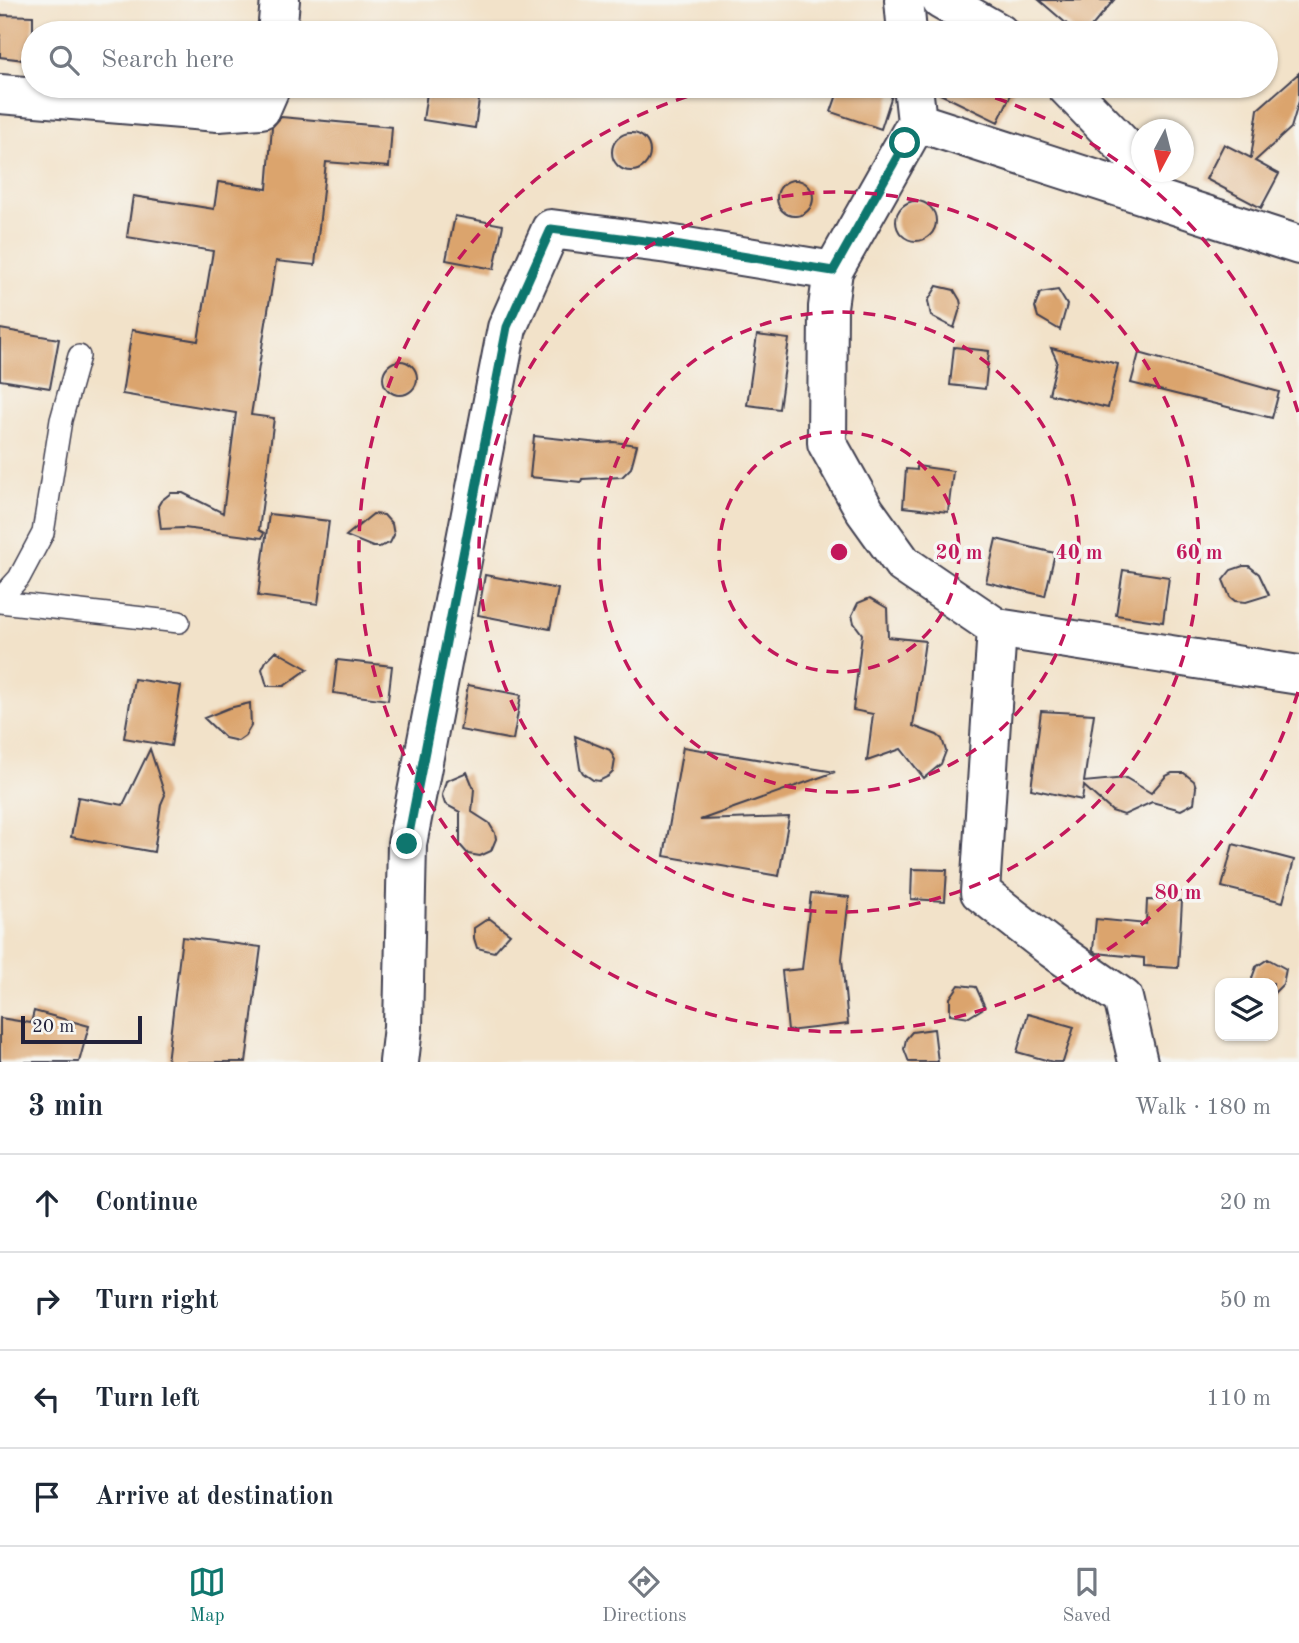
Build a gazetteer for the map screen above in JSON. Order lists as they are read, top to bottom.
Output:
{
  "scale_bar": "20 m",
  "north": "bottom",
  "page": {
    "search": "Search here",
    "scale": "20 m",
    "heading": ["3 min", "Walk · 180 m"],
    "list": [
      ["Continue", "20 m"],
      ["Turn right", "50 m"],
      ["Turn left", "110 m"],
      "Arrive at destination"
    ],
    "nav": ["Map", "Directions", "Saved"]
  },
  "rings": [
    "20 m",
    "40 m",
    "60 m",
    "80 m"
  ]
}
